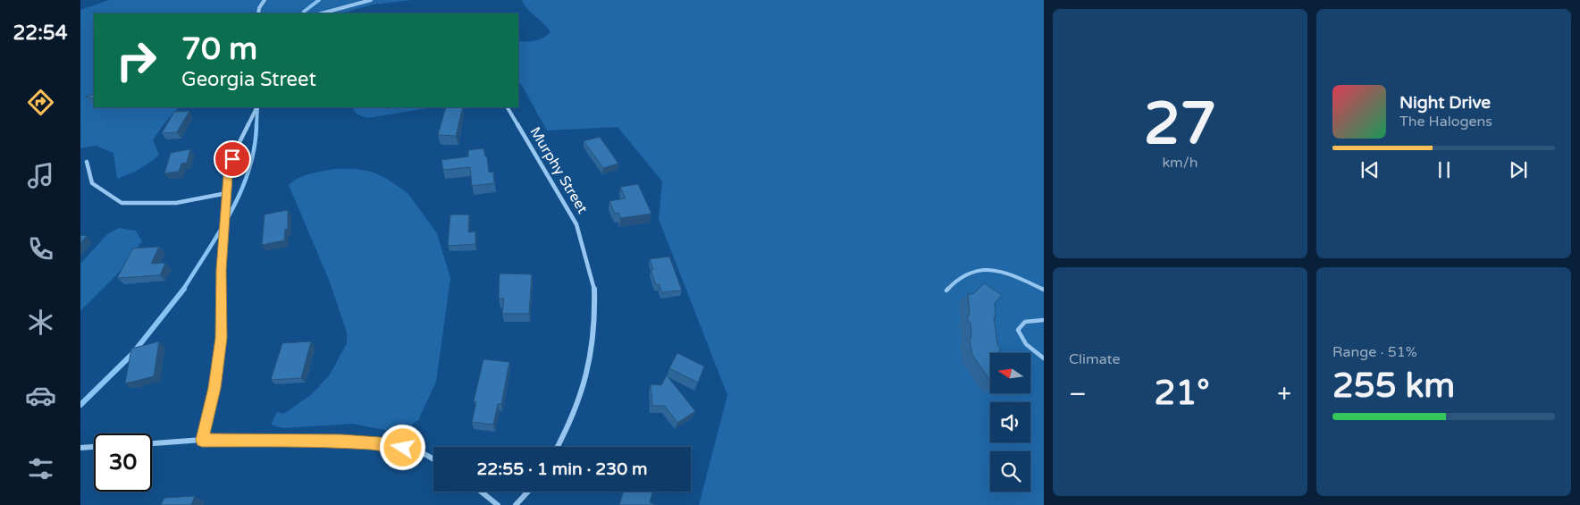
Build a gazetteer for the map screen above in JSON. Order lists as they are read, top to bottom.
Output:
{
  "streets": {
    "street": ["Murphy Street"]
  },
  "north": "left",
  "page": {
    "tabs": "22:54",
    "tile": [
      ["27", "km/h"],
      "Climate",
      ["Range · 51%", "255 km"]
    ],
    "turn": ["70 m", "Georgia Street"],
    "song": ["Night Drive", "The Halogens"],
    "heat": ["−", "21°", "+"],
    "limit": "30",
    "trip": "22:55 · 1 min · 230 m"
  }
}
